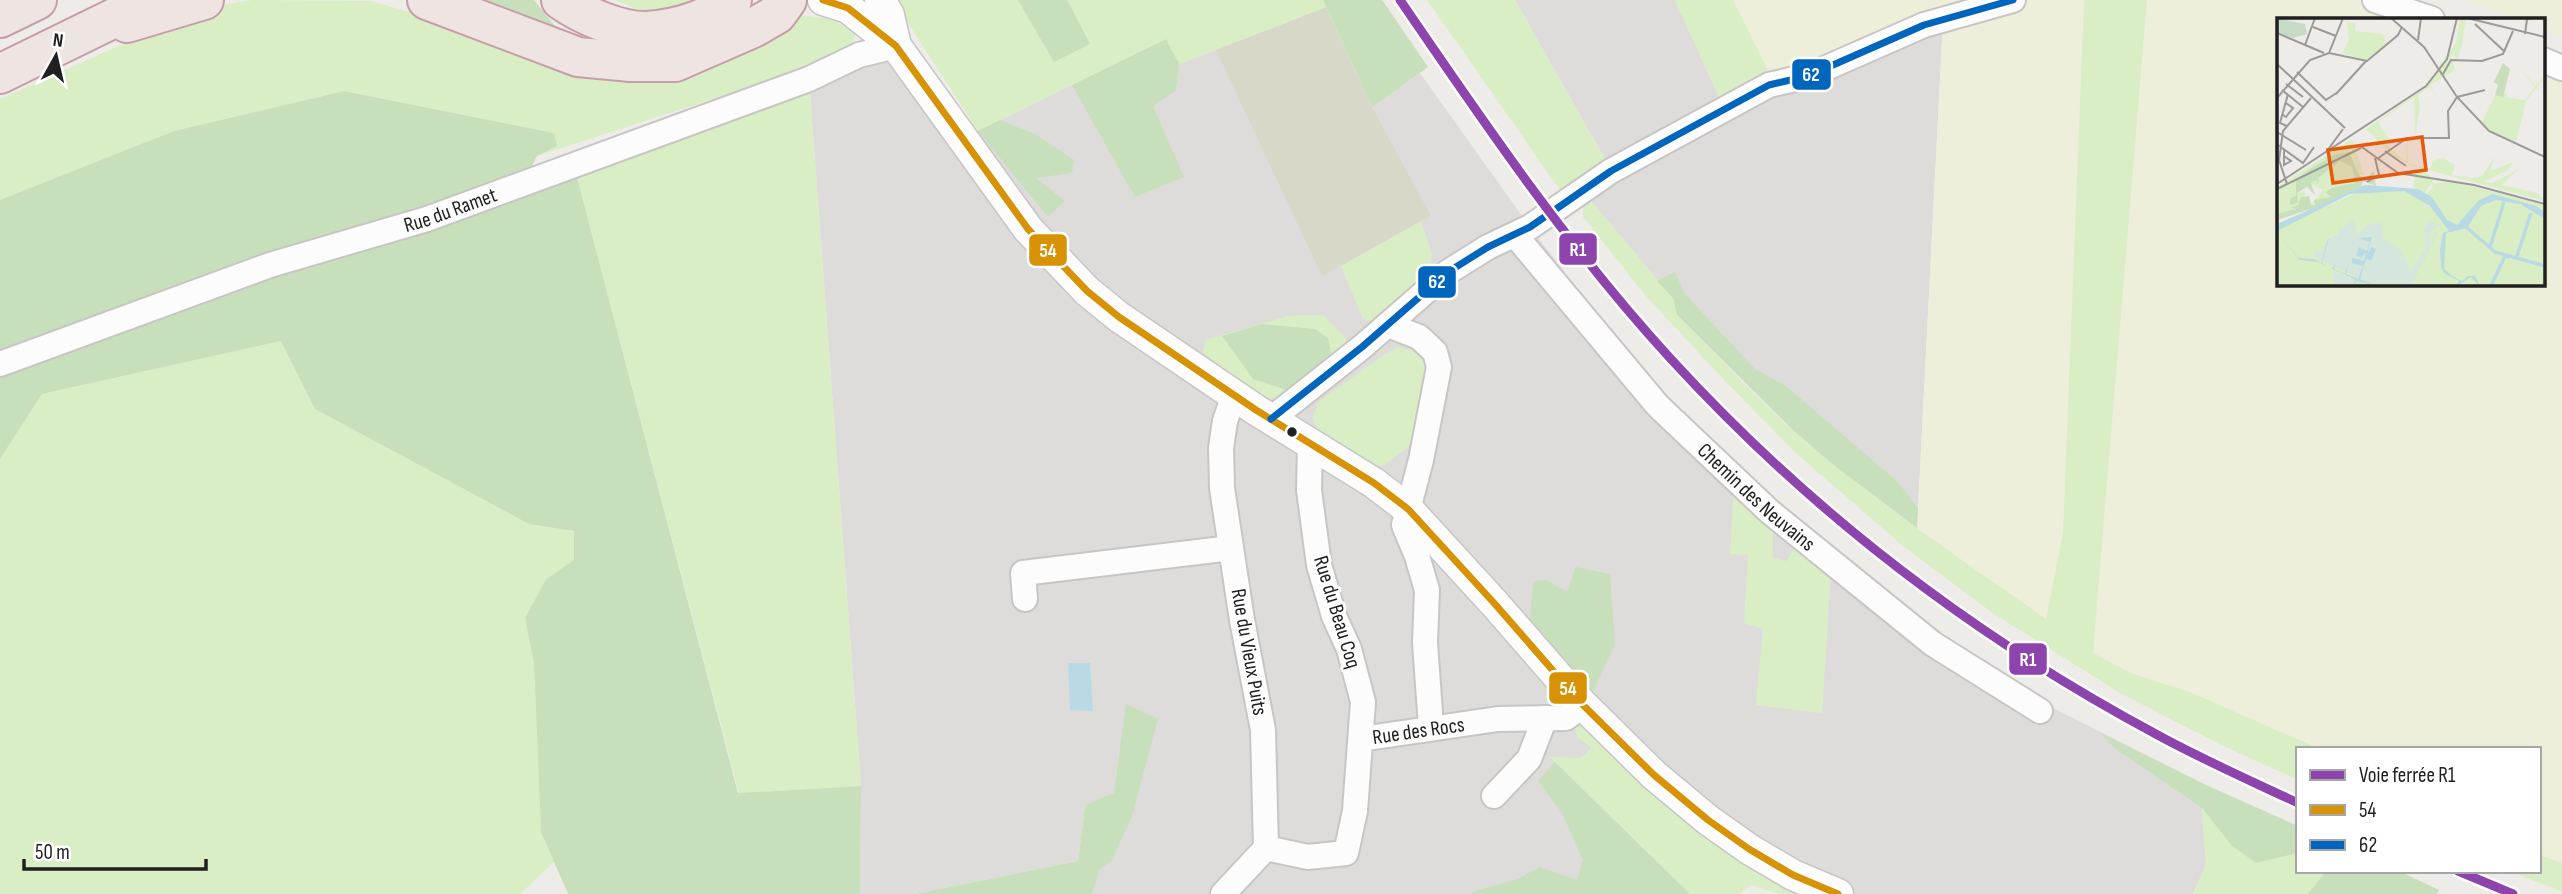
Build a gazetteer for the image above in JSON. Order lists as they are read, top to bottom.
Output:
{
  "streets": {
    "street": [
      "Rue du Ramet",
      "Chemin des Neuvains",
      "Rue du Beau Coq",
      "Rue du Vieux Puits",
      "Rue des Rocs"
    ]
  },
  "crossings": [
    ["Rue du Beau Coq", "Rue des Rocs"],
    ["Rue du Vieux Puits", "Rue des Rocs"]
  ],
  "lines": ["rail line R1", "transit line 54", "transit line 62"],
  "legend": ["Voie ferrée R1", "54", "62"],
  "scale_bar": "50 m",
  "north": "top"
}
